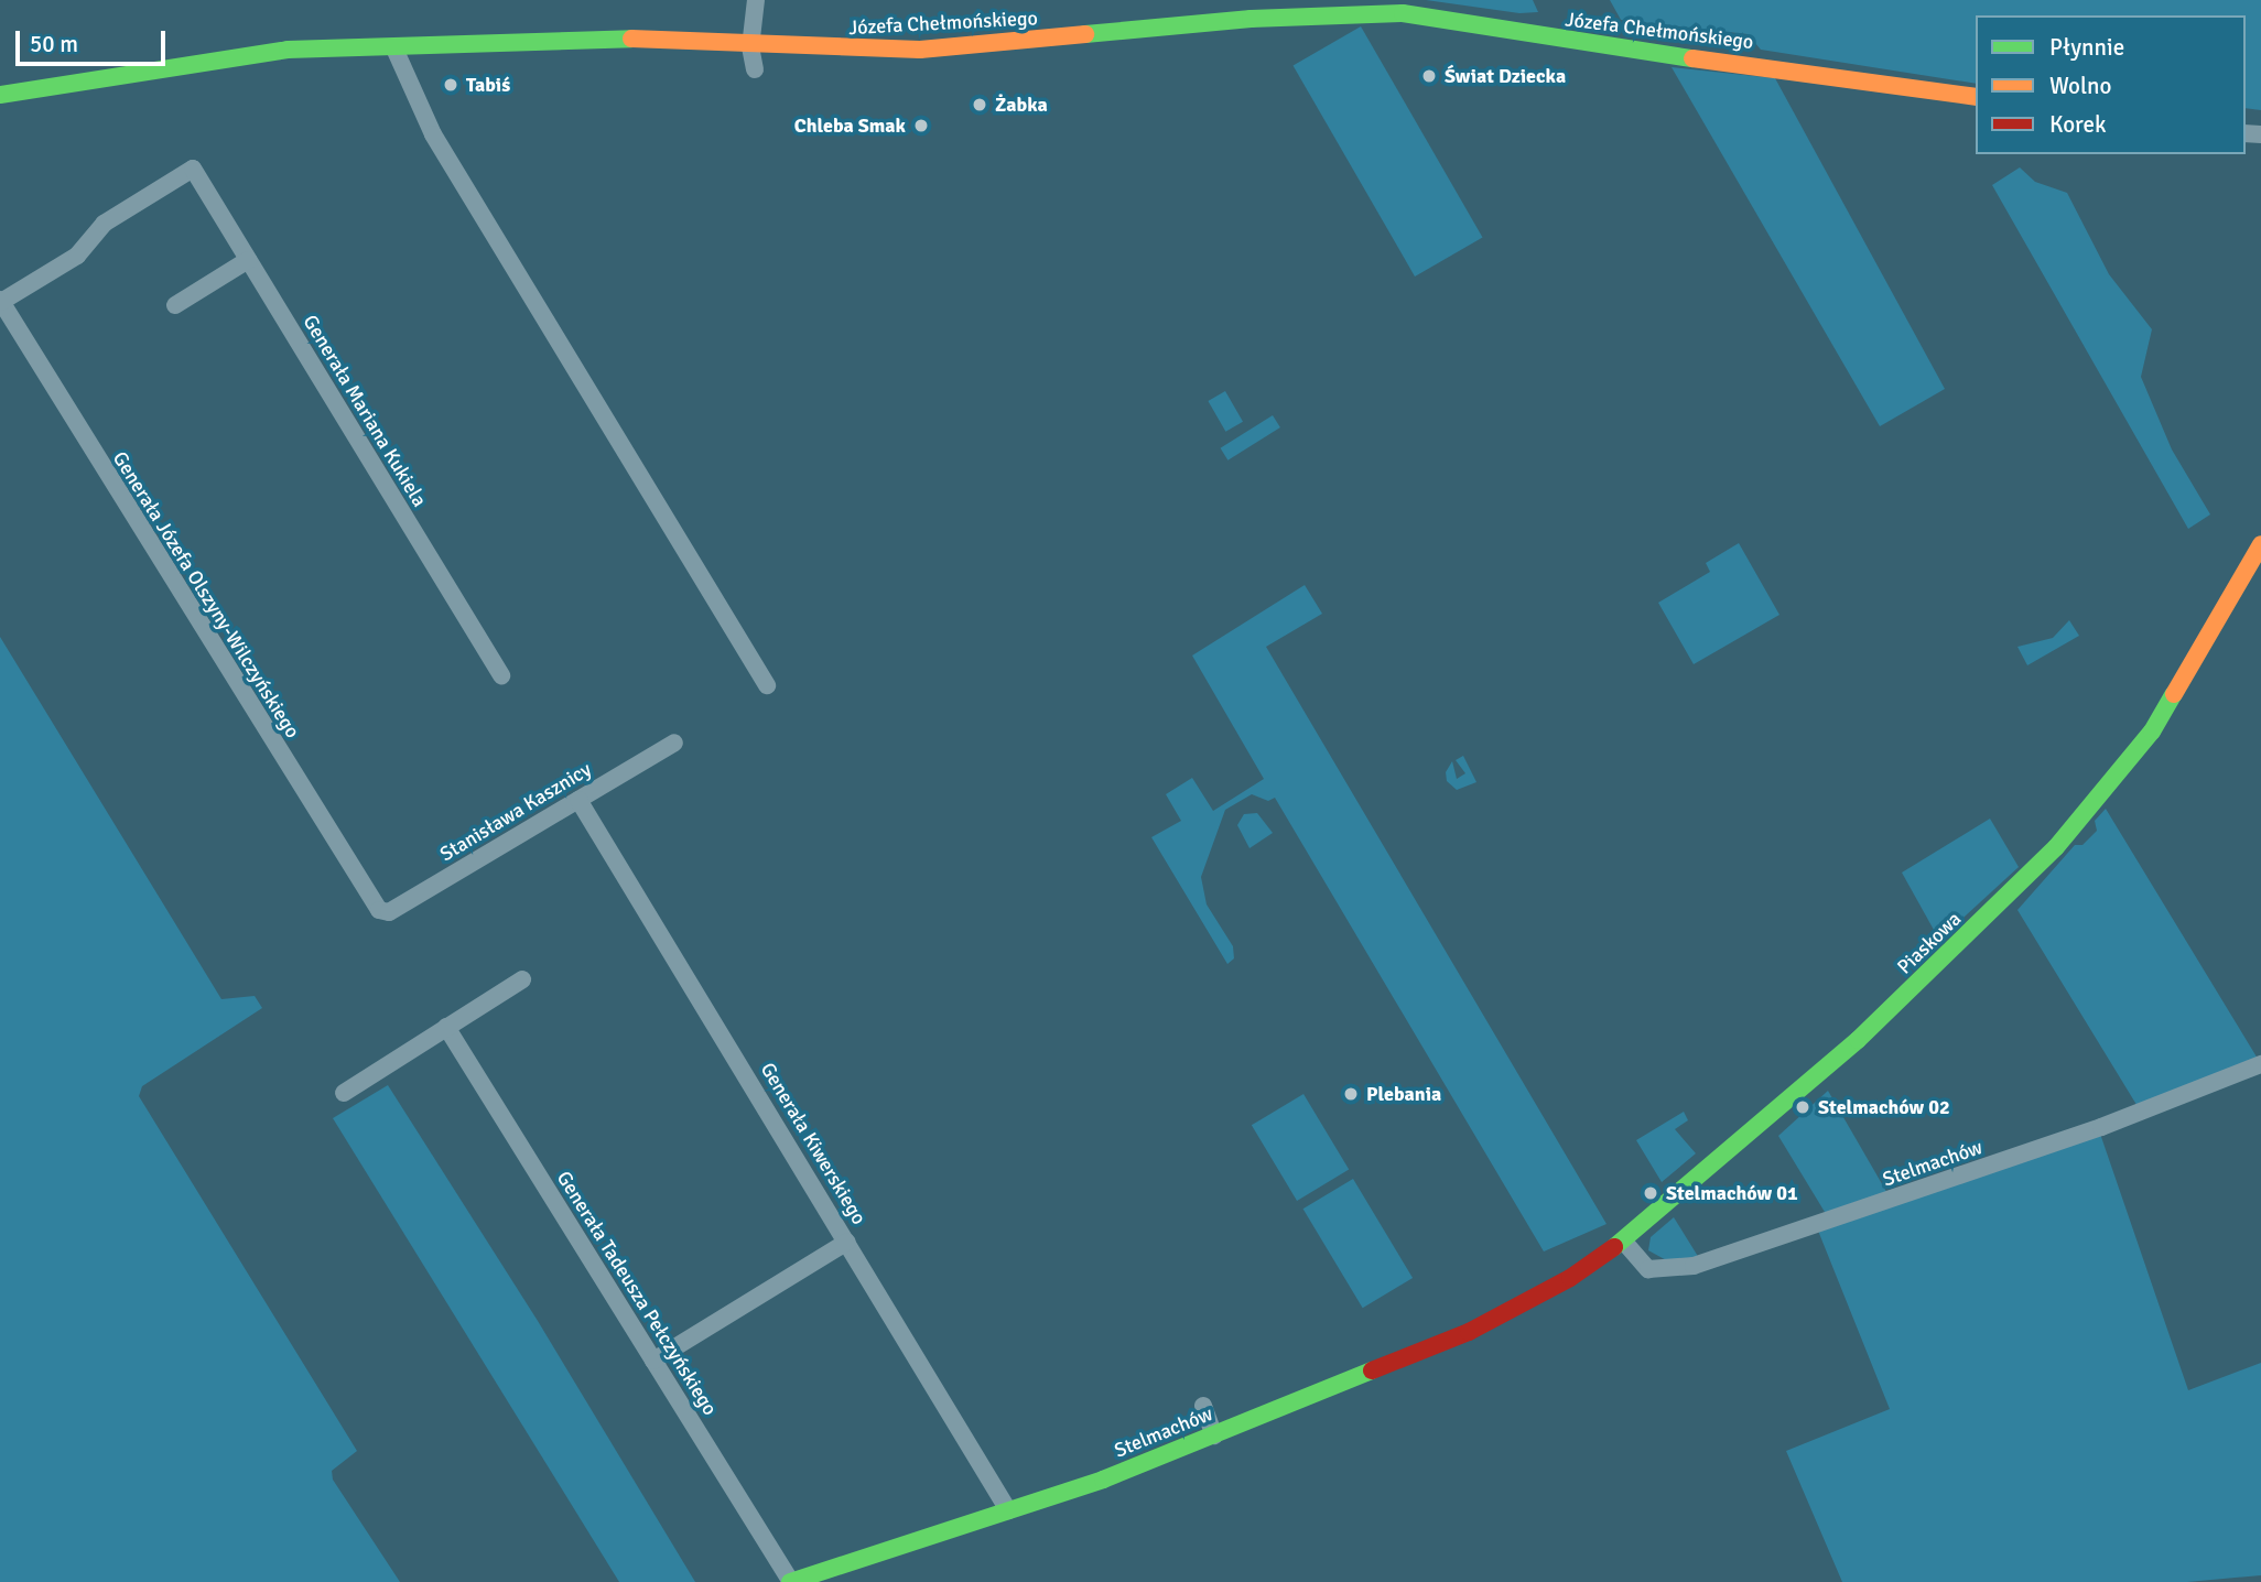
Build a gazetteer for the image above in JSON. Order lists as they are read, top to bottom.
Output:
{
  "streets": {
    "street": [
      "Józefa Chełmońskiego",
      "Generała Mariana Kukiela",
      "Generała Józefa Olszyny-Wilczyńskiego",
      "Stanisława Kasznicy",
      "Piaskowa",
      "Generała Kiwerskiego",
      "Stelmachów",
      "Generała Tadeusza Pełczyńskiego"
    ]
  },
  "crossings": [
    ["Generała Mariana Kukiela", "Generała Józefa Olszyny-Wilczyńskiego"],
    ["Generała Józefa Olszyny-Wilczyńskiego", "Stanisława Kasznicy"],
    ["Stanisława Kasznicy", "Generała Kiwerskiego"],
    ["Piaskowa", "Stelmachów"],
    ["Generała Kiwerskiego", "Stelmachów"],
    ["Stelmachów", "Generała Tadeusza Pełczyńskiego"]
  ],
  "places": [
    "Świat Dziecka",
    "Tabiś",
    "Żabka",
    "Chleba Smak",
    "Plebania",
    "Stelmachów 02",
    "Stelmachów 01"
  ],
  "legend": ["Płynnie", "Wolno", "Korek"],
  "scale_bar": "50 m"
}
